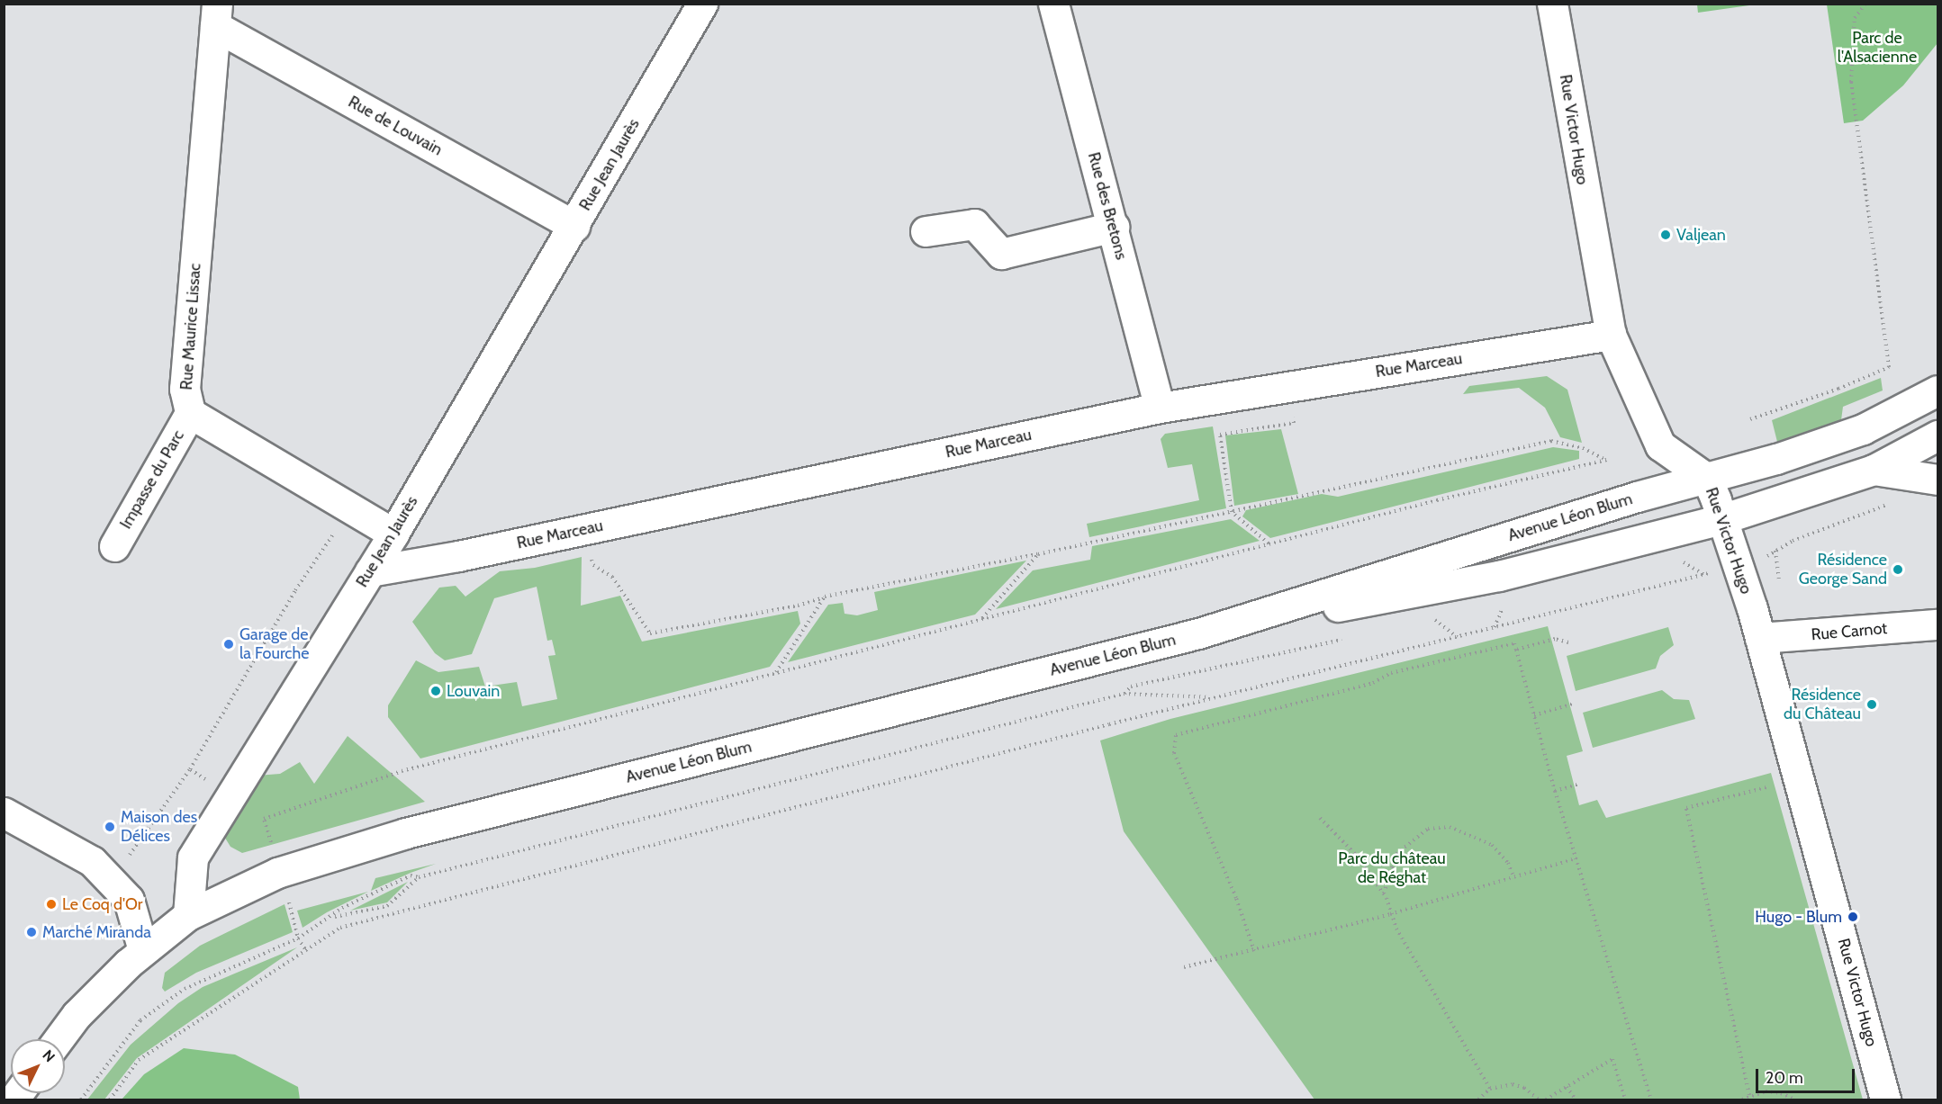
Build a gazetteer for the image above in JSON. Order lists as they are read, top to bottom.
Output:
{
  "streets": {
    "street": [
      "Rue de Louvain",
      "Rue Victor Hugo",
      "Rue Jean Jaurès",
      "Rue des Bretons",
      "Rue Maurice Lissac",
      "Rue Marceau",
      "Impasse du Parc",
      "Avenue Léon Blum",
      "Rue Carnot"
    ]
  },
  "crossings": [
    ["Rue de Louvain", "Rue Jean Jaurès"],
    ["Rue de Louvain", "Rue Maurice Lissac"],
    ["Rue Victor Hugo", "Rue Marceau"],
    ["Rue Victor Hugo", "Avenue Léon Blum"],
    ["Rue Victor Hugo", "Rue Carnot"],
    ["Rue Jean Jaurès", "Rue Maurice Lissac"],
    ["Rue Jean Jaurès", "Rue Marceau"],
    ["Rue Jean Jaurès", "Avenue Léon Blum"],
    ["Rue des Bretons", "Rue Marceau"],
    ["Rue Maurice Lissac", "Impasse du Parc"]
  ],
  "parks": ["Parc de l'Alsacienne", "Parc du château de Réghat"],
  "places": [
    "Valjean",
    "Résidence George Sand",
    "Garage de la Fourche",
    "Louvain",
    "Résidence du Château",
    "Maison des Délices",
    "Le Coq d'Or",
    "Hugo - Blum",
    "Marché Miranda"
  ],
  "scale_bar": "20 m",
  "north": "top right"
}
